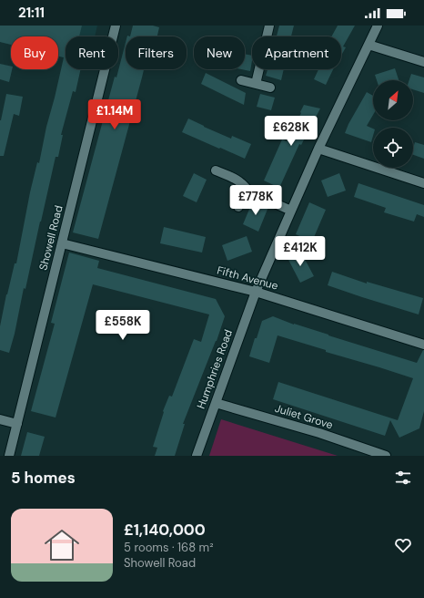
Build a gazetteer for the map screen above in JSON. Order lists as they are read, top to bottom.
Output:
{
  "streets": {
    "street": [
      "Showell Road",
      "Fifth Avenue",
      "Humphries Road",
      "Juliet Grove"
    ]
  },
  "crossings": [
    ["Showell Road", "Fifth Avenue"],
    ["Fifth Avenue", "Humphries Road"],
    ["Humphries Road", "Juliet Grove"]
  ],
  "north": "top right",
  "page": {
    "status": "21:11",
    "chip": [
      "Buy",
      "Rent",
      "Filters",
      "New",
      "Apartment"
    ],
    "price": [
      "£1.14M",
      "£628K",
      "£778K",
      "£412K",
      "£558K"
    ],
    "heading": "5 homes",
    "list": [
      {
        "name": "£1,140,000",
        "note": "5 rooms · 168 m² · Showell Road"
      }
    ]
  }
}
